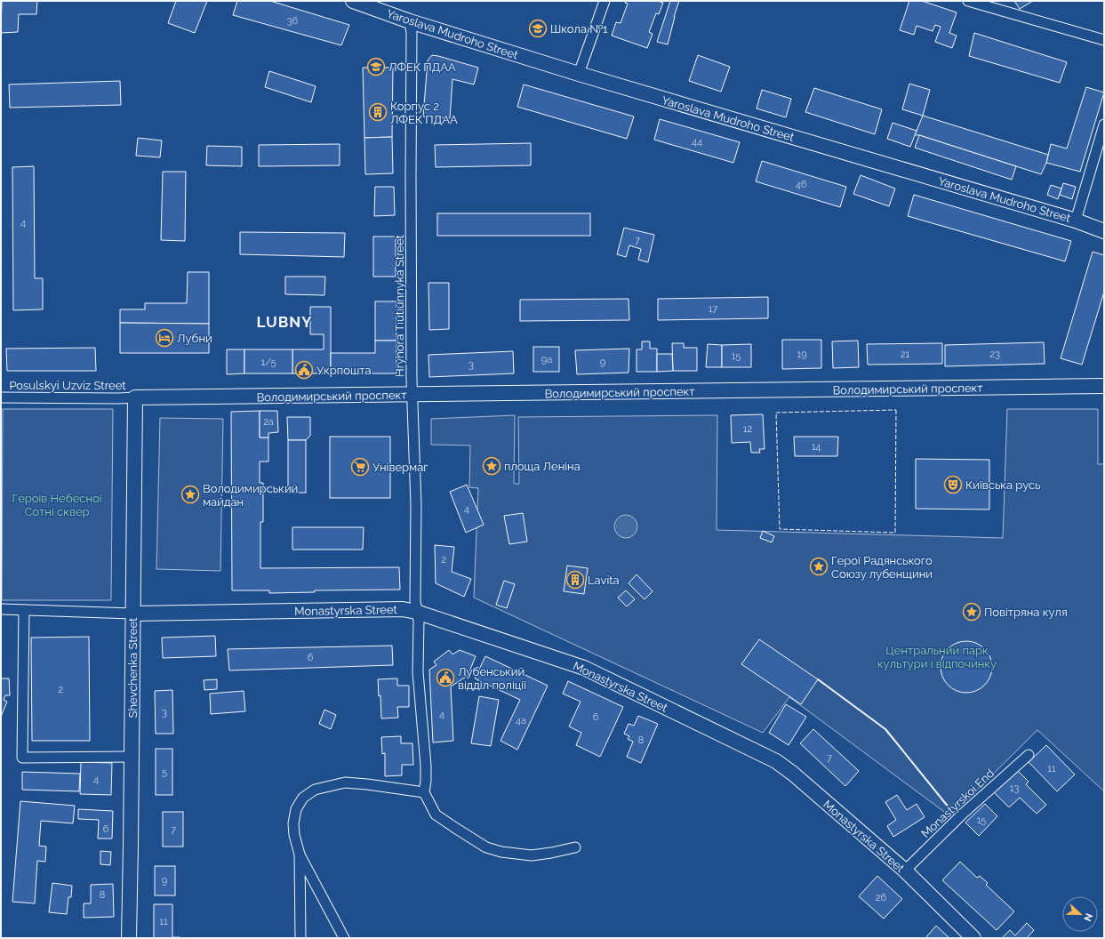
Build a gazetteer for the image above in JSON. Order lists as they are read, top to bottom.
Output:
{
  "streets": {
    "main road": [
      "Yaroslava Mudroho Street",
      "Володимирський проспект",
      "Monastyrska Street",
      "Shevchenka Street"
    ],
    "street": ["Hryhora Tiutiunnyka Street", "Posulskyi Uzviz Street", "Monastyrskoi End"]
  },
  "crossings": [
    ["Yaroslava Mudroho Street", "Hryhora Tiutiunnyka Street"],
    ["Hryhora Tiutiunnyka Street", "Володимирський проспект"],
    ["Hryhora Tiutiunnyka Street", "Monastyrska Street"],
    ["Posulskyi Uzviz Street", "Володимирський проспект"],
    ["Posulskyi Uzviz Street", "Shevchenka Street"],
    ["Володимирський проспект", "Shevchenka Street"],
    ["Monastyrska Street", "Shevchenka Street"],
    ["Monastyrska Street", "Monastyrskoi End"]
  ],
  "districts": ["LUBNY"],
  "parks": ["Героїв Небесної Сотні сквер", "Центральний парк культури і відпочинку"],
  "places": {
    "school or university": ["Школа №1", "ЛФЕК ПДАА"],
    "building": ["Корпус 2 ЛФЕК ПДАА", "Lavita"],
    "hotel": ["Лубни"],
    "public building": ["Укрпошта", "Лубенський відділ поліції"],
    "place": [
      "площа Леніна",
      "Володимирський майдан",
      "Герої Радянського Союзу лубенщини",
      "Повітряна куля"
    ],
    "supermarket": ["Універмаг"],
    "theatre": ["Київська русь"]
  },
  "house_numbers": [
    "36",
    "44",
    "46",
    "4",
    "7",
    "17",
    "19",
    "21",
    "23",
    "15",
    "9а",
    "1/5",
    "9",
    "3",
    "2а",
    "12",
    "14",
    "4",
    "2",
    "6",
    "2",
    "3",
    "4",
    "6",
    "4а",
    "8",
    "7",
    "11",
    "5",
    "4",
    "13",
    "15",
    "6",
    "7",
    "9",
    "8",
    "26",
    "11"
  ],
  "north": "right"
}
